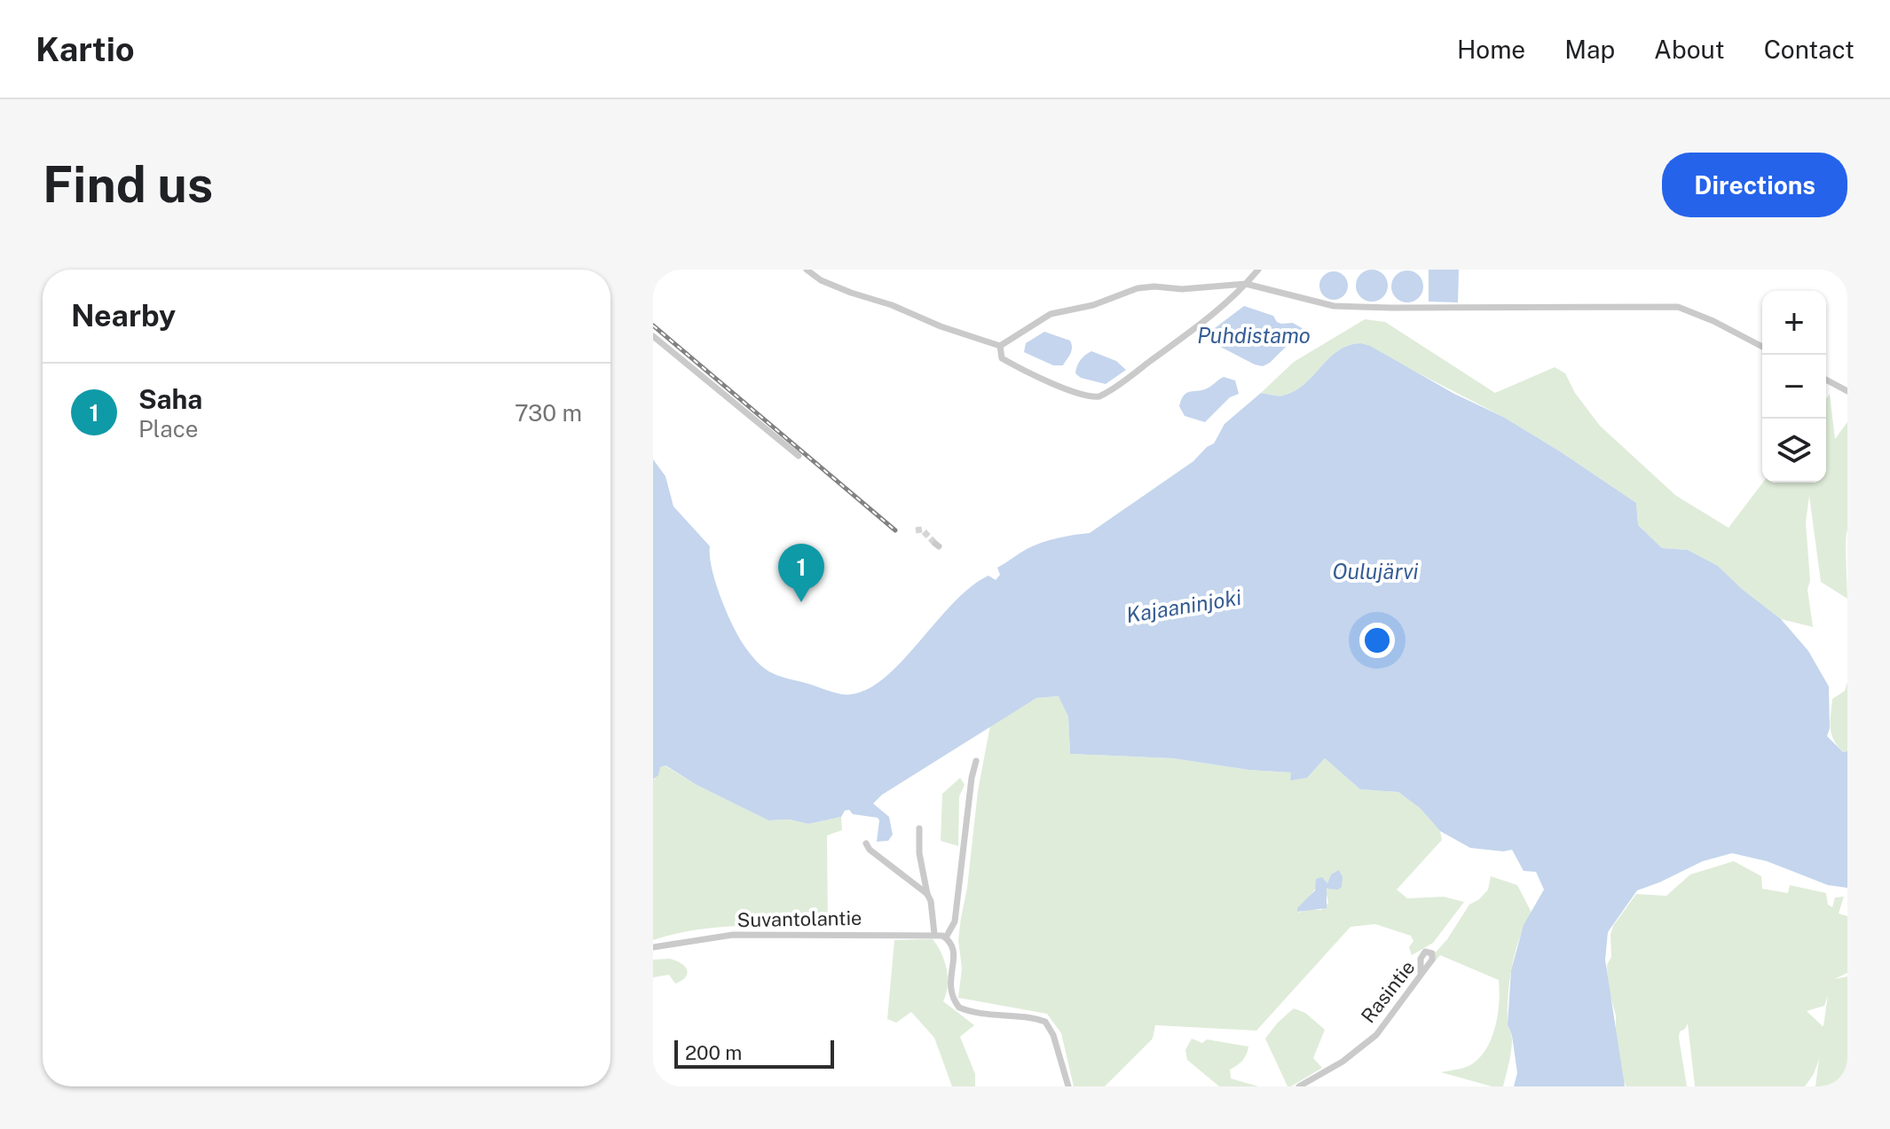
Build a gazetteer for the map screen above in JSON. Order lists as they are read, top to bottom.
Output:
{
  "streets": {
    "street": ["Suvantolantie", "Rasintie"]
  },
  "water": ["Puhdistamo", "Oulujärvi", "Kajaaninjoki"],
  "scale_bar": "200 m",
  "page": {
    "header": "Kartio",
    "nav": [
      "Home",
      "Map",
      "About",
      "Contact"
    ],
    "buttons": "Directions",
    "title": "Find us",
    "heading": "Nearby",
    "map_buttons": ["+", "−"],
    "list": [
      {
        "mark": "1",
        "name": "Saha",
        "note": "Place",
        "value": "730 m"
      }
    ],
    "pins": "1",
    "scale": "200 m"
  }
}
